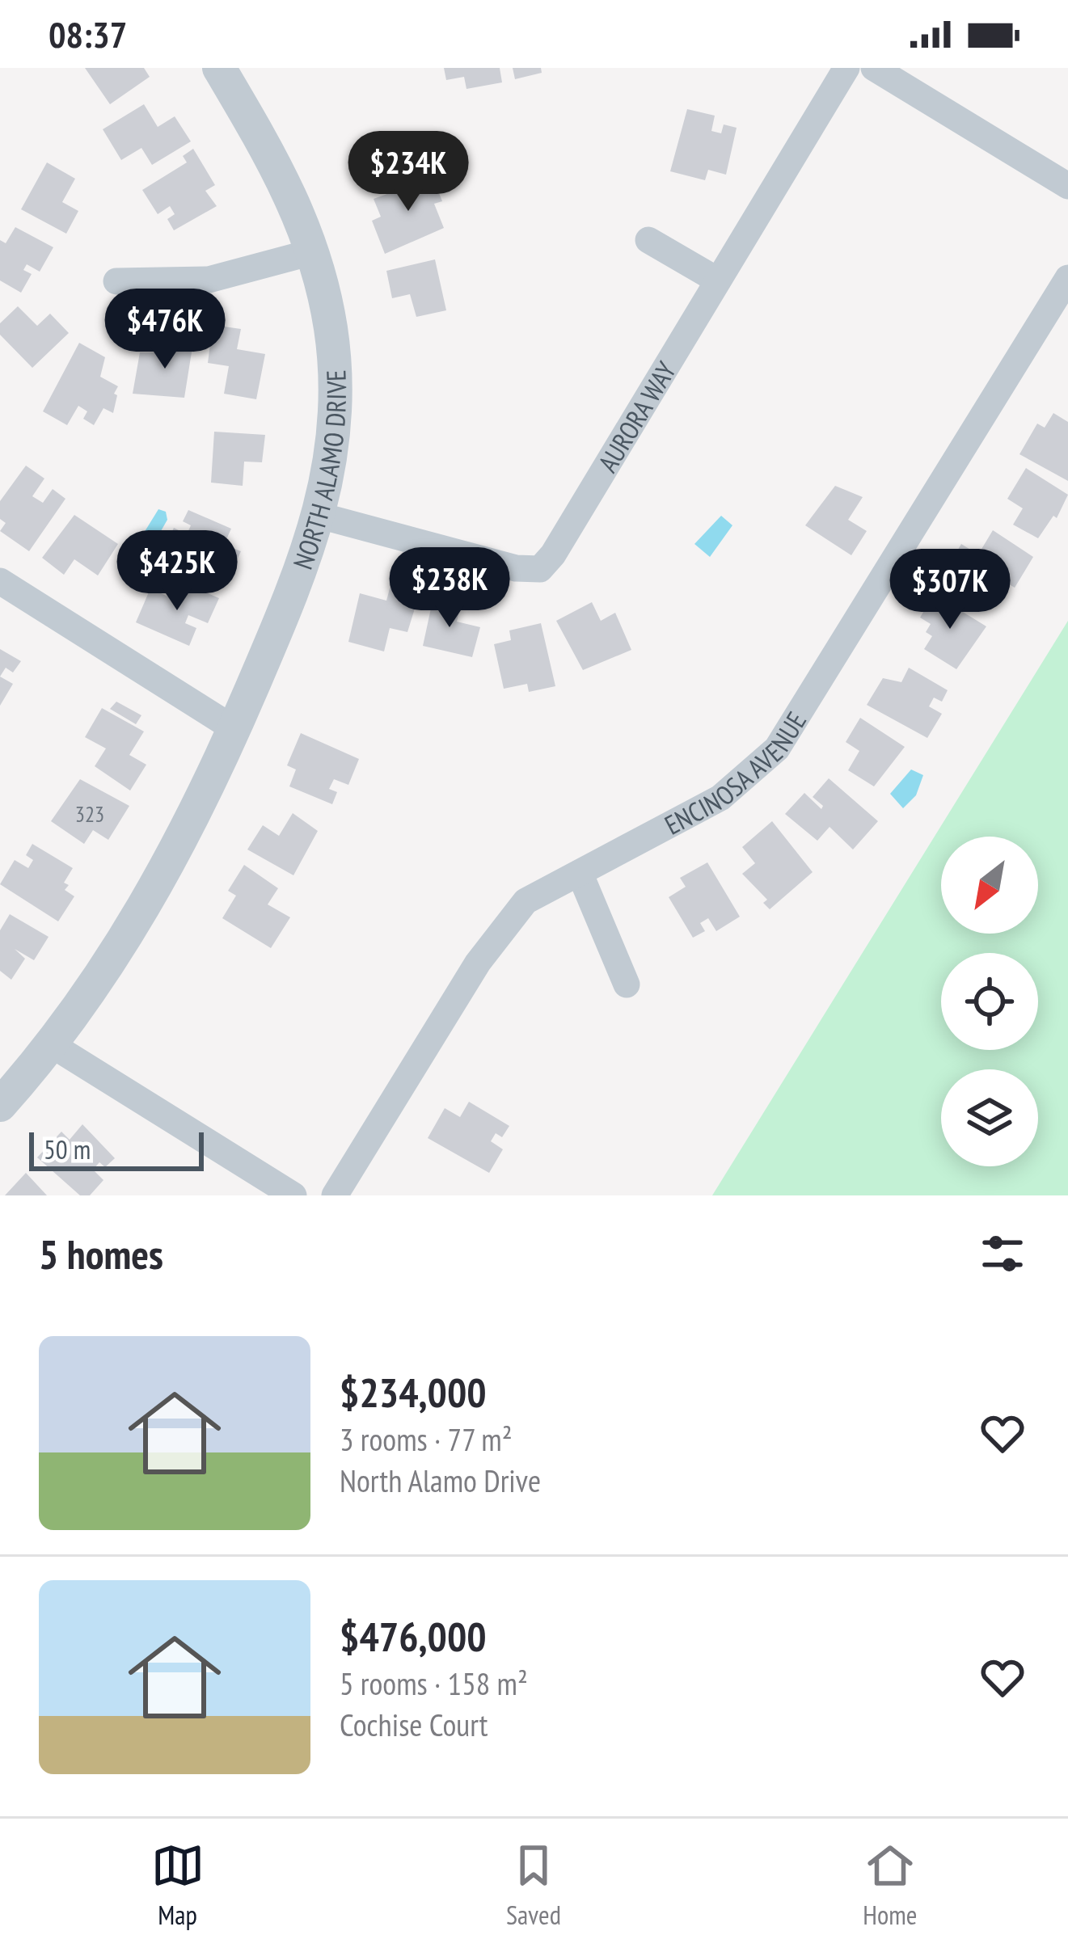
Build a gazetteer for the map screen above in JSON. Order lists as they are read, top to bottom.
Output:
{
  "streets": {
    "street": ["AURORA WAY", "NORTH ALAMO DRIVE", "ENCINOSA AVENUE"]
  },
  "crossings": [
    ["AURORA WAY", "NORTH ALAMO DRIVE"]
  ],
  "house_numbers": ["323"],
  "scale_bar": "50 m",
  "north": "bottom left",
  "page": {
    "status": "08:37",
    "price": [
      "$234K",
      "$476K",
      "$425K",
      "$238K",
      "$307K"
    ],
    "scale": "50 m",
    "heading": "5 homes",
    "list": [
      {
        "name": "$234,000",
        "note": "3 rooms · 77 m² · North Alamo Drive"
      },
      {
        "name": "$476,000",
        "note": "5 rooms · 158 m² · Cochise Court"
      }
    ],
    "tabs": ["Map", "Saved", "Home"]
  }
}
